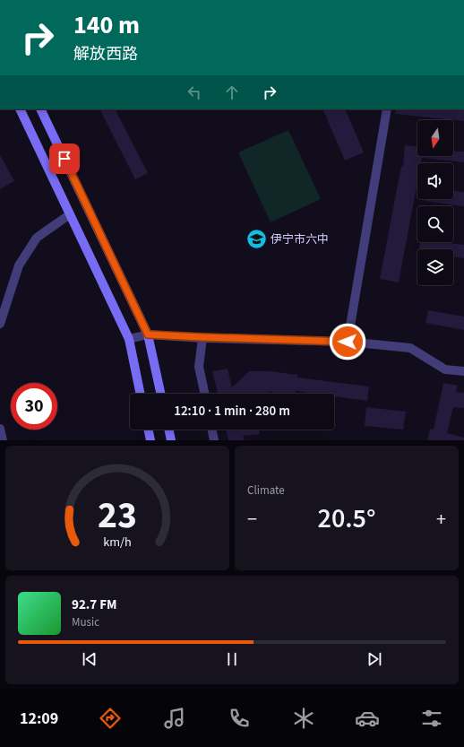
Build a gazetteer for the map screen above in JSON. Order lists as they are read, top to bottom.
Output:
{
  "places": {
    "school or university": ["伊宁市六中"]
  },
  "north": "bottom",
  "page": {
    "turn": ["140 m", "解放西路"],
    "limit": "30",
    "trip": "12:10 · 1 min · 280 m",
    "tile": "Climate",
    "heat": ["−", "20.5°", "+"],
    "song": ["92.7 FM", "Music"],
    "tabs": "12:09",
    "gauge": ["23", "km/h"]
  }
}
